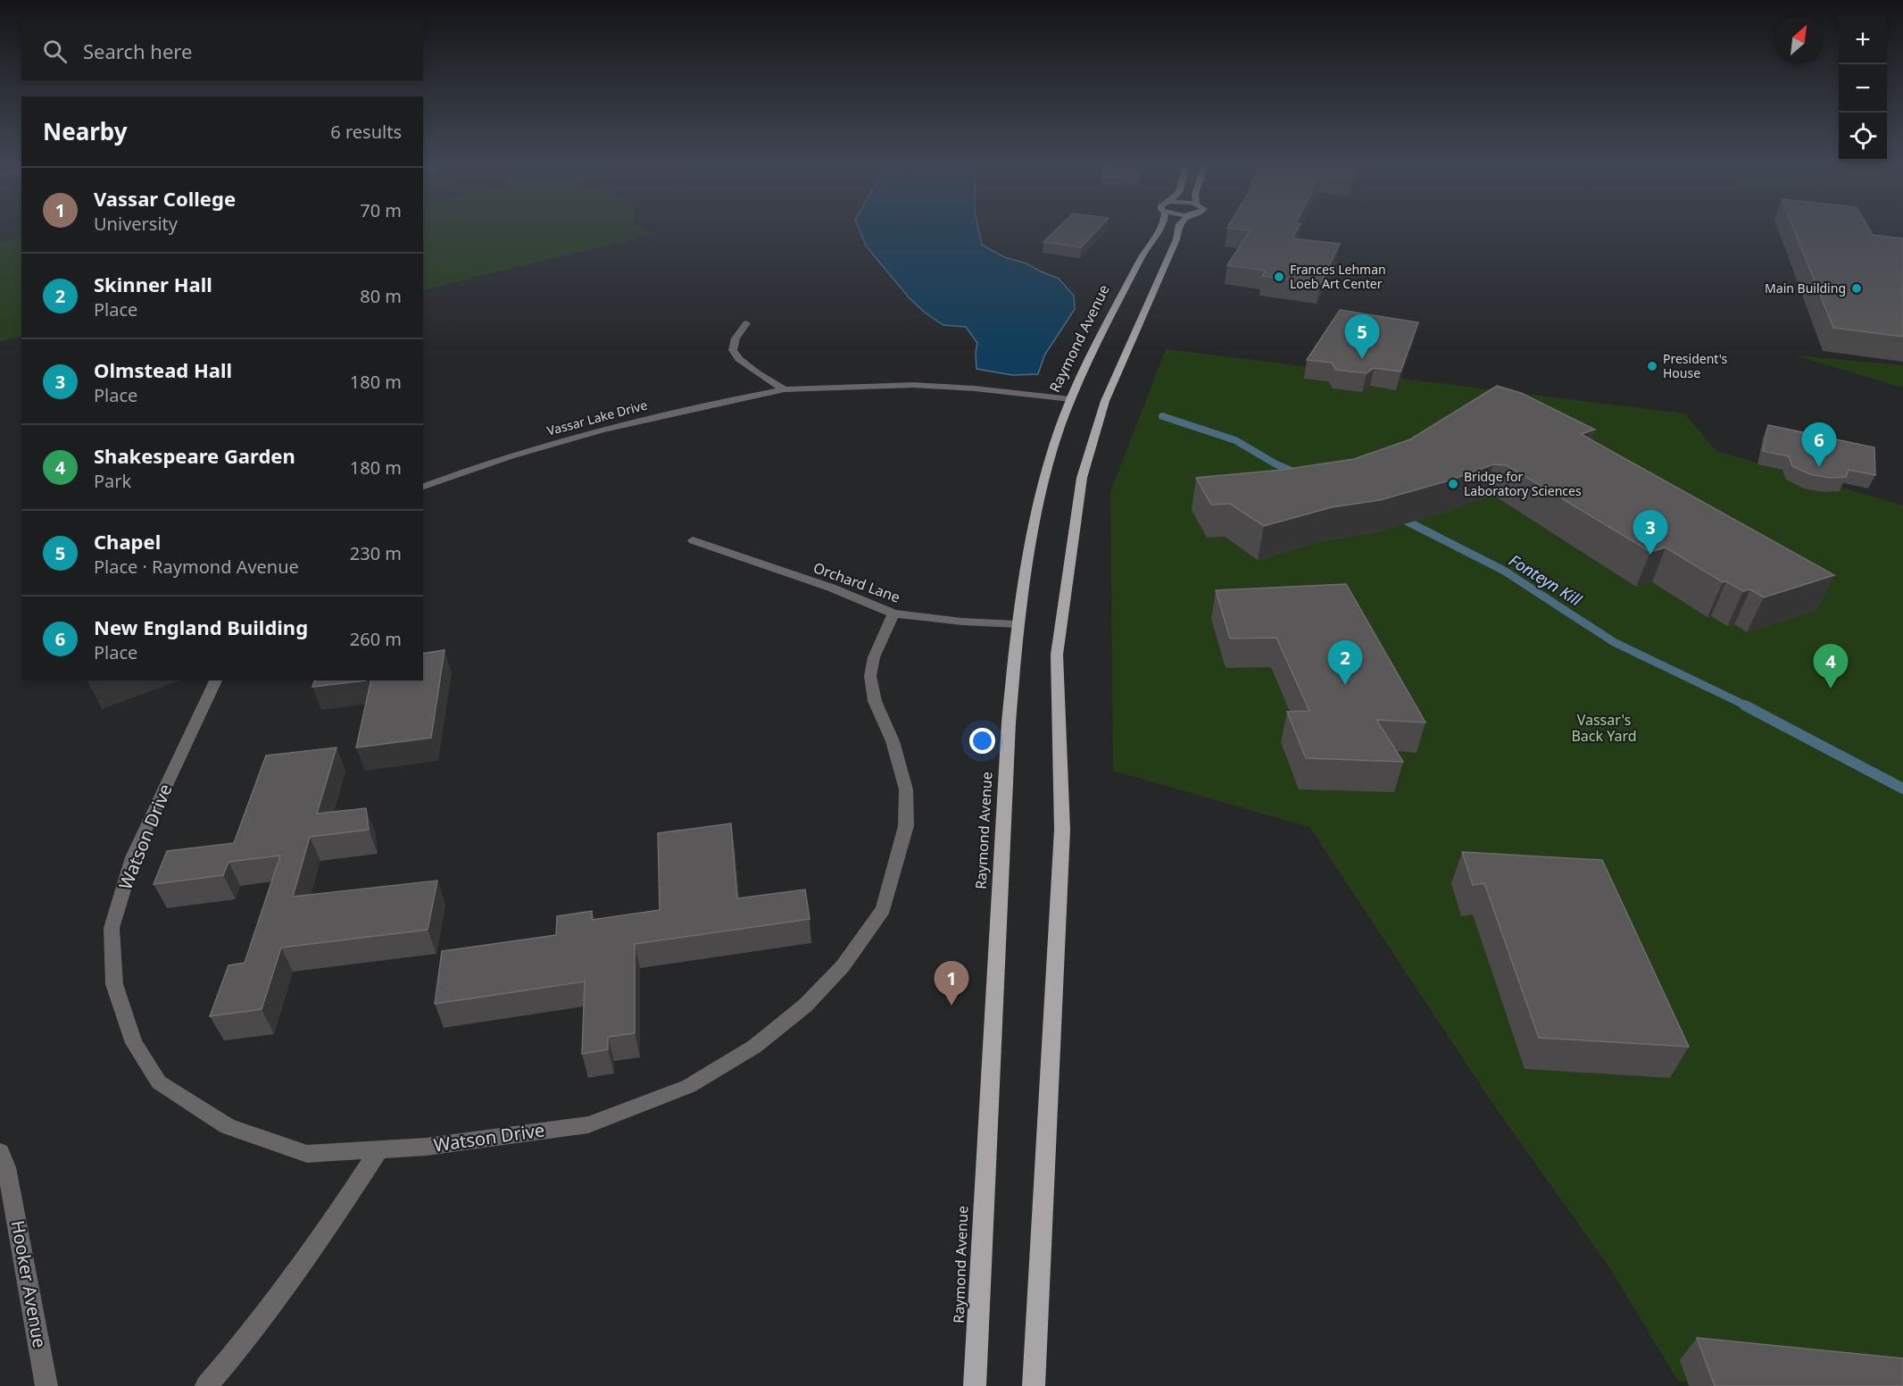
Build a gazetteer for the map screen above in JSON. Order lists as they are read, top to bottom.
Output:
{
  "streets": {
    "main road": ["Raymond Avenue"],
    "street": [
      "Vassar Lake Drive",
      "Orchard Lane",
      "Watson Drive",
      "Hooker Avenue"
    ]
  },
  "crossings": [
    ["Raymond Avenue", "Vassar Lake Drive"],
    ["Raymond Avenue", "Orchard Lane"],
    ["Orchard Lane", "Watson Drive"]
  ],
  "water": ["Fonteyn Kill"],
  "parks": ["Vassar's Back Yard"],
  "places": [
    "Frances Lehman Loeb Art Center",
    "Main Building",
    "President's House",
    "Bridge for Laboratory Sciences"
  ],
  "north": "top right",
  "page": {
    "map_buttons": ["+", "−"],
    "search": "Search here",
    "heading": ["Nearby", "6 results"],
    "list": [
      {
        "mark": "1",
        "name": "Vassar College",
        "note": "University",
        "value": "70 m"
      },
      {
        "mark": "2",
        "name": "Skinner Hall",
        "note": "Place",
        "value": "80 m"
      },
      {
        "mark": "3",
        "name": "Olmstead Hall",
        "note": "Place",
        "value": "180 m"
      },
      {
        "mark": "4",
        "name": "Shakespeare Garden",
        "note": "Park",
        "value": "180 m"
      },
      {
        "mark": "5",
        "name": "Chapel",
        "note": "Place · Raymond Avenue",
        "value": "230 m"
      },
      {
        "mark": "6",
        "name": "New England Building",
        "note": "Place",
        "value": "260 m"
      }
    ],
    "pins": [
      "5",
      "6",
      "3",
      "2",
      "4",
      "1"
    ]
  }
}
